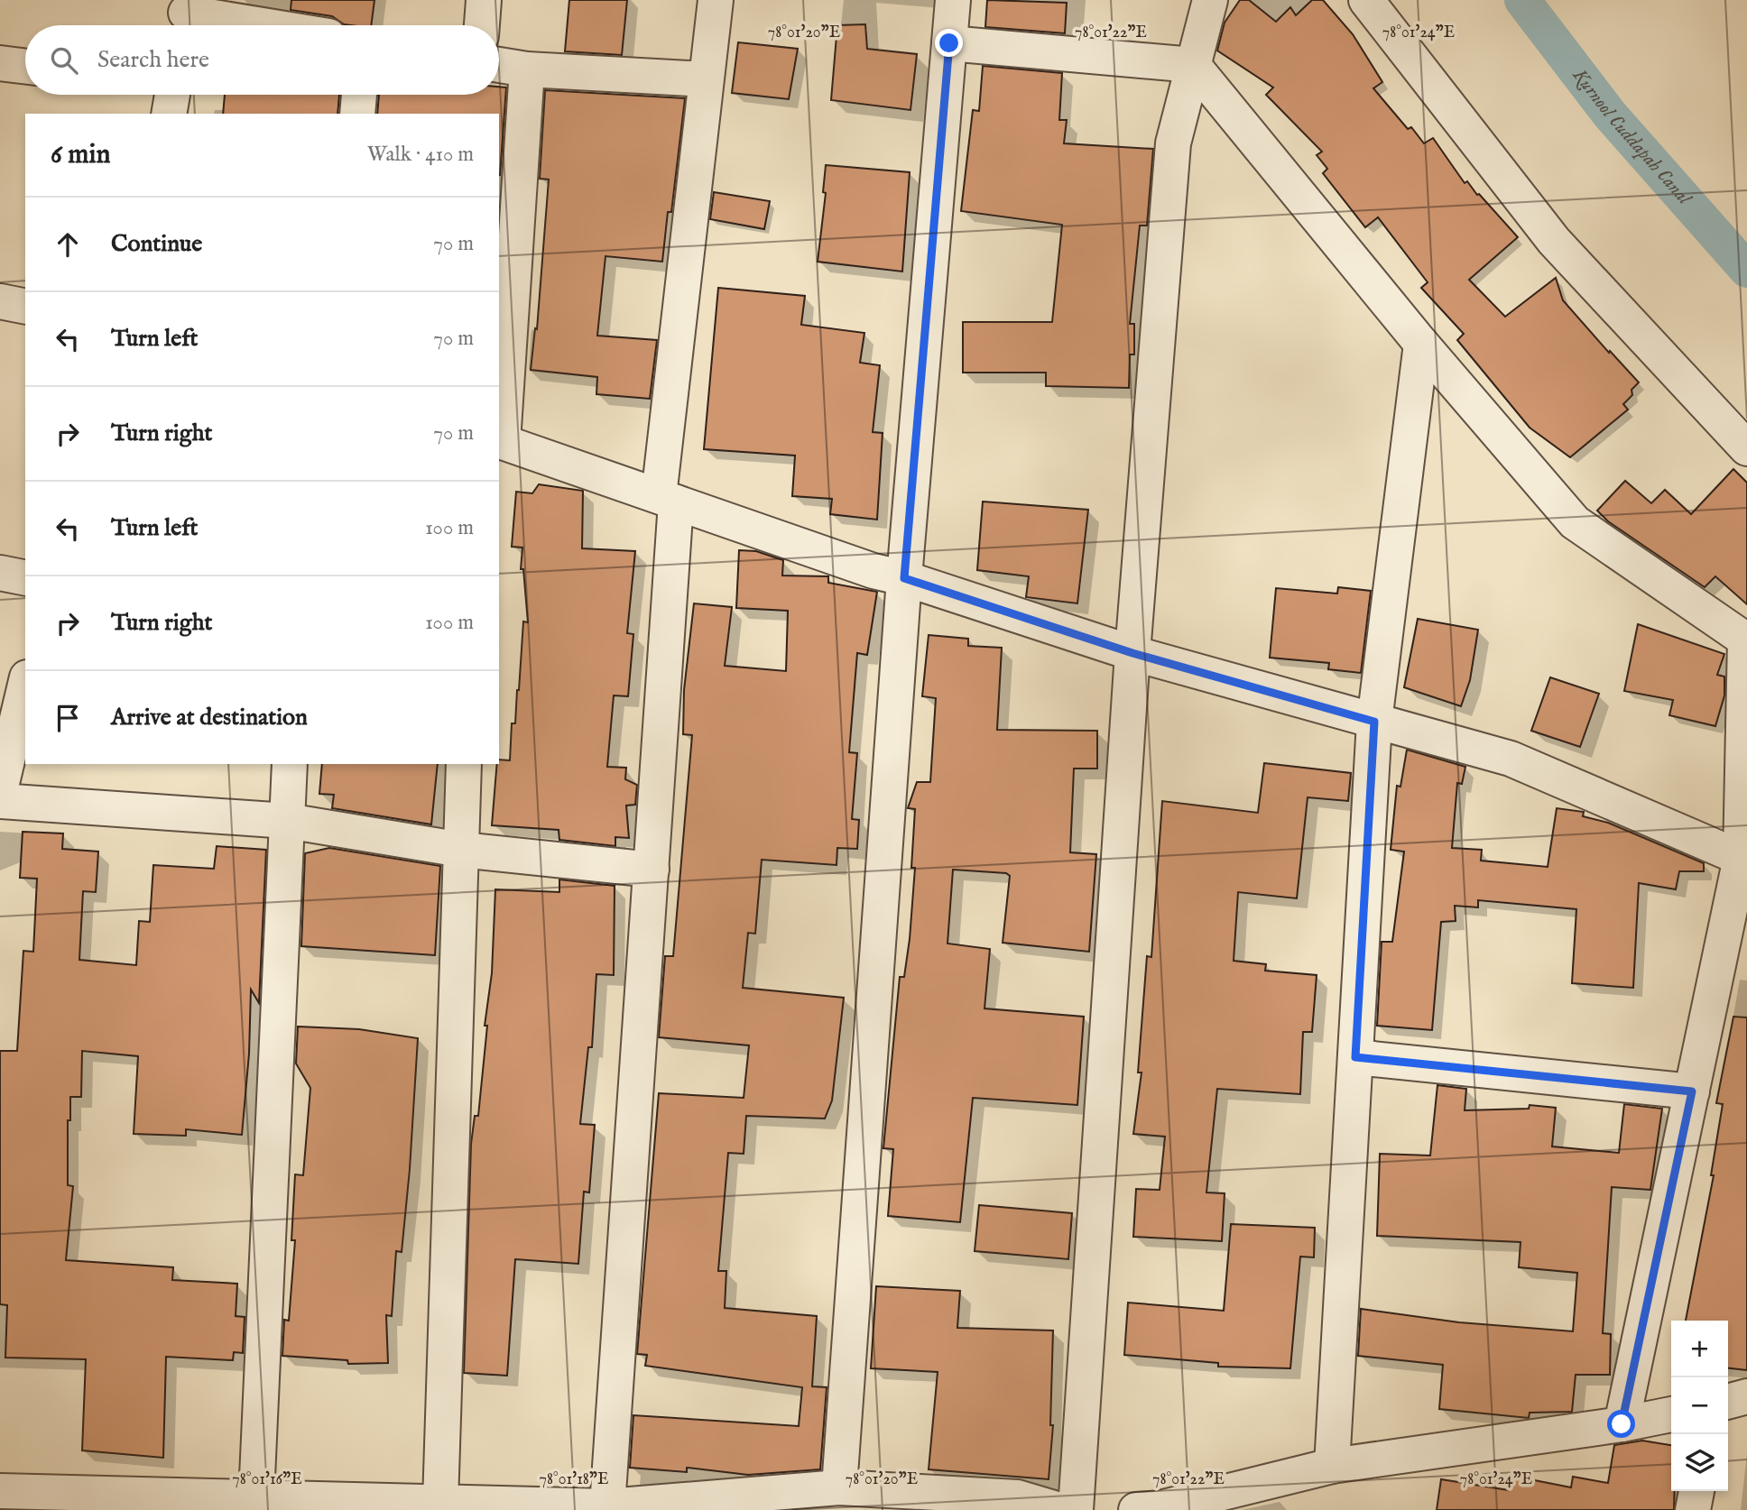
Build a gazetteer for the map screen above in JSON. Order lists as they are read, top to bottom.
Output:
{
  "water": ["Kurnool Cuddapah Canal"],
  "page": {
    "search": "Search here",
    "heading": ["6 min", "Walk · 410 m"],
    "list": [
      ["Continue", "70 m"],
      ["Turn left", "70 m"],
      ["Turn right", "70 m"],
      ["Turn left", "100 m"],
      ["Turn right", "100 m"],
      "Arrive at destination"
    ],
    "map_buttons": ["+", "−"]
  },
  "coordinates": [
    "78°01'20\"E",
    "78°01'22\"E",
    "78°01'24\"E",
    "78°01'16\"E",
    "78°01'18\"E"
  ]
}
